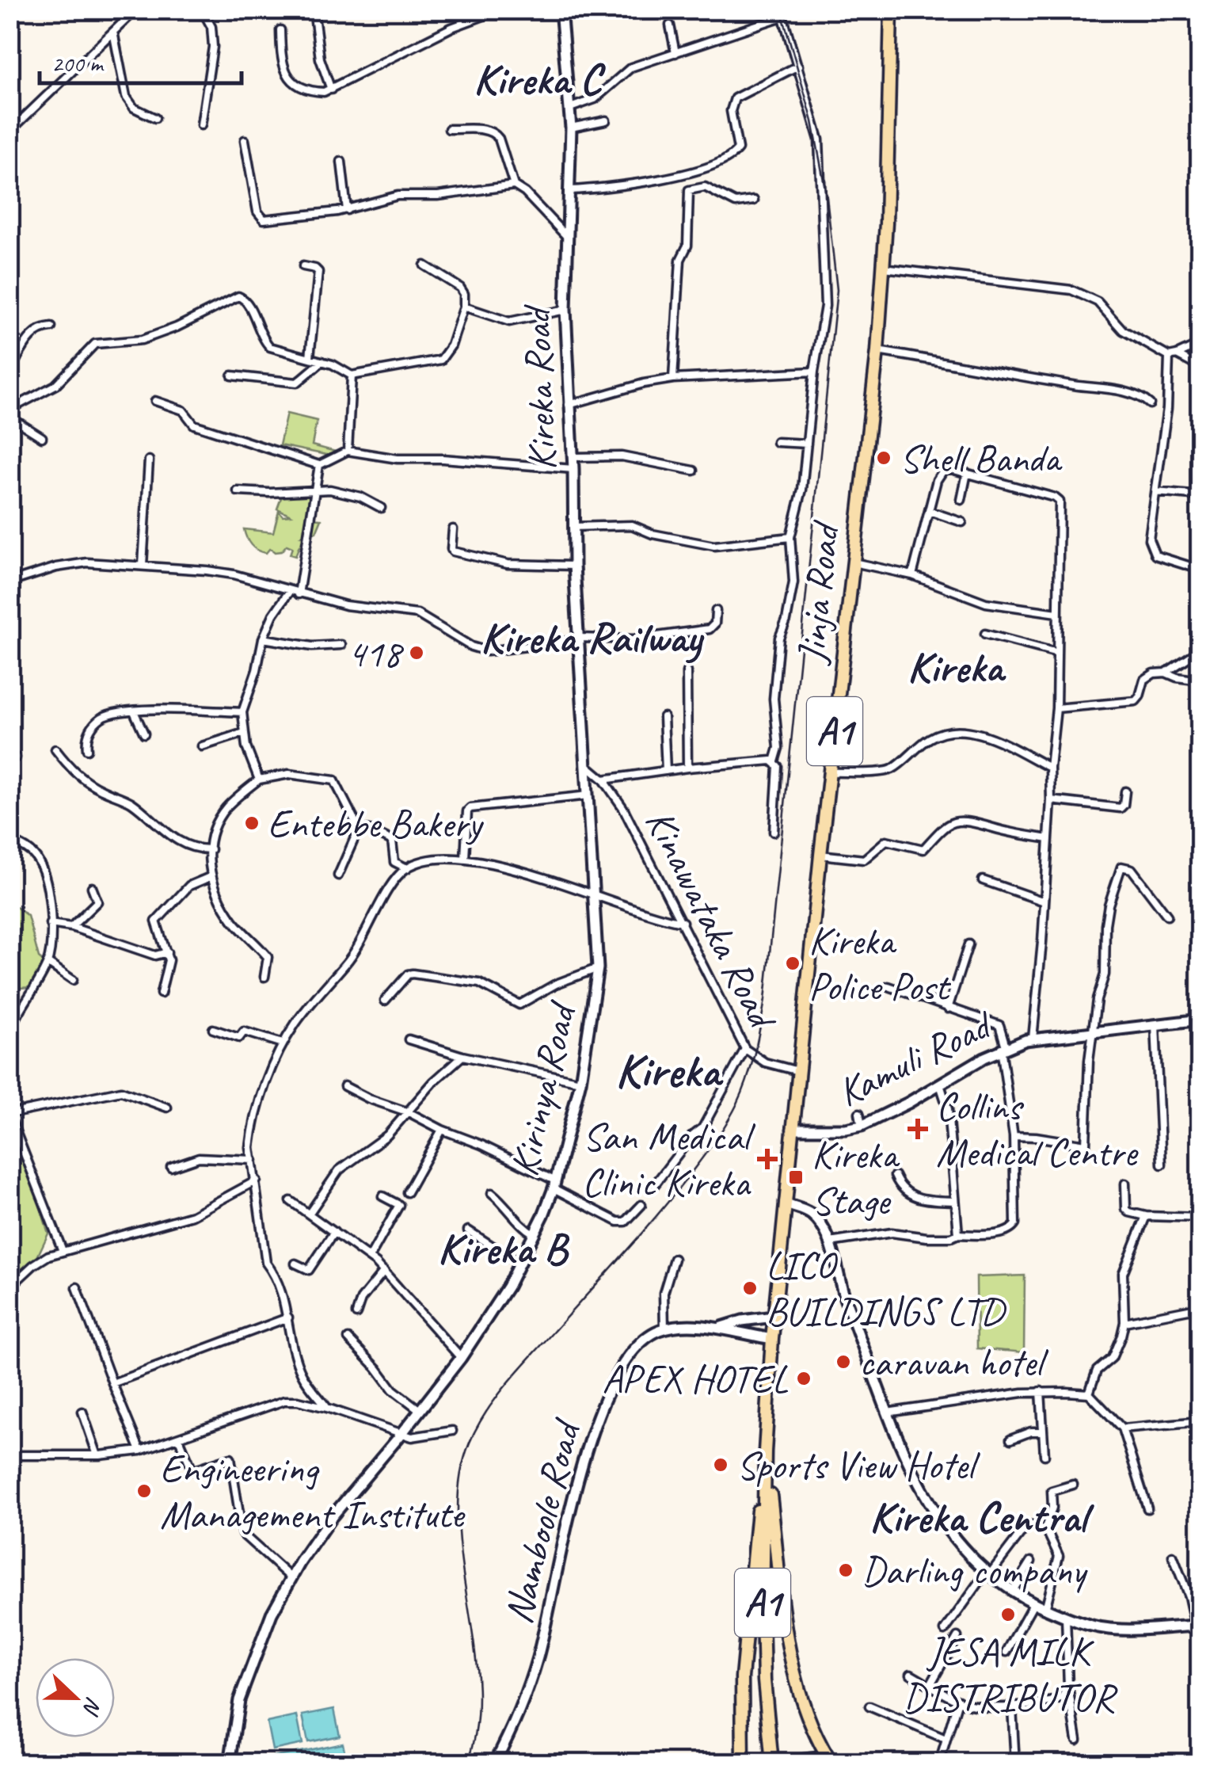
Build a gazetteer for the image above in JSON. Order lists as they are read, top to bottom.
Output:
{
  "streets": {
    "highway": ["Jinja Road", "A1"],
    "main road": [
      "Kireka Road",
      "Kamuli Road",
      "Kirinya Road",
      "Namboole Road"
    ],
    "street": ["Kinawataka Road"]
  },
  "crossings": [
    ["Kireka Road", "Kinawataka Road"],
    ["Kireka Road", "Kirinya Road"],
    ["Jinja Road", "Kinawataka Road"],
    ["Jinja Road", "Kamuli Road"],
    ["Kinawataka Road", "Kirinya Road"]
  ],
  "districts": [
    "Kireka C",
    "Kireka Railway",
    "Kireka",
    "Kireka",
    "Kireka B",
    "Kireka Central"
  ],
  "places": {
    "other": [
      "Shell Banda",
      "418",
      "Entebbe Bakery",
      "Kireka Police Post",
      "LICO BUILDINGS LTD",
      "caravan hotel",
      "APEX HOTEL",
      "Sports View Hotel",
      "Engineering Management Institute",
      "Darling company",
      "JESA MILK DISTRIBUTOR"
    ],
    "health": ["Collins Medical Centre", "San Medical Clinic Kireka"],
    "transit": ["Kireka Stage"]
  },
  "scale_bar": "200 m",
  "north": "right"
}
